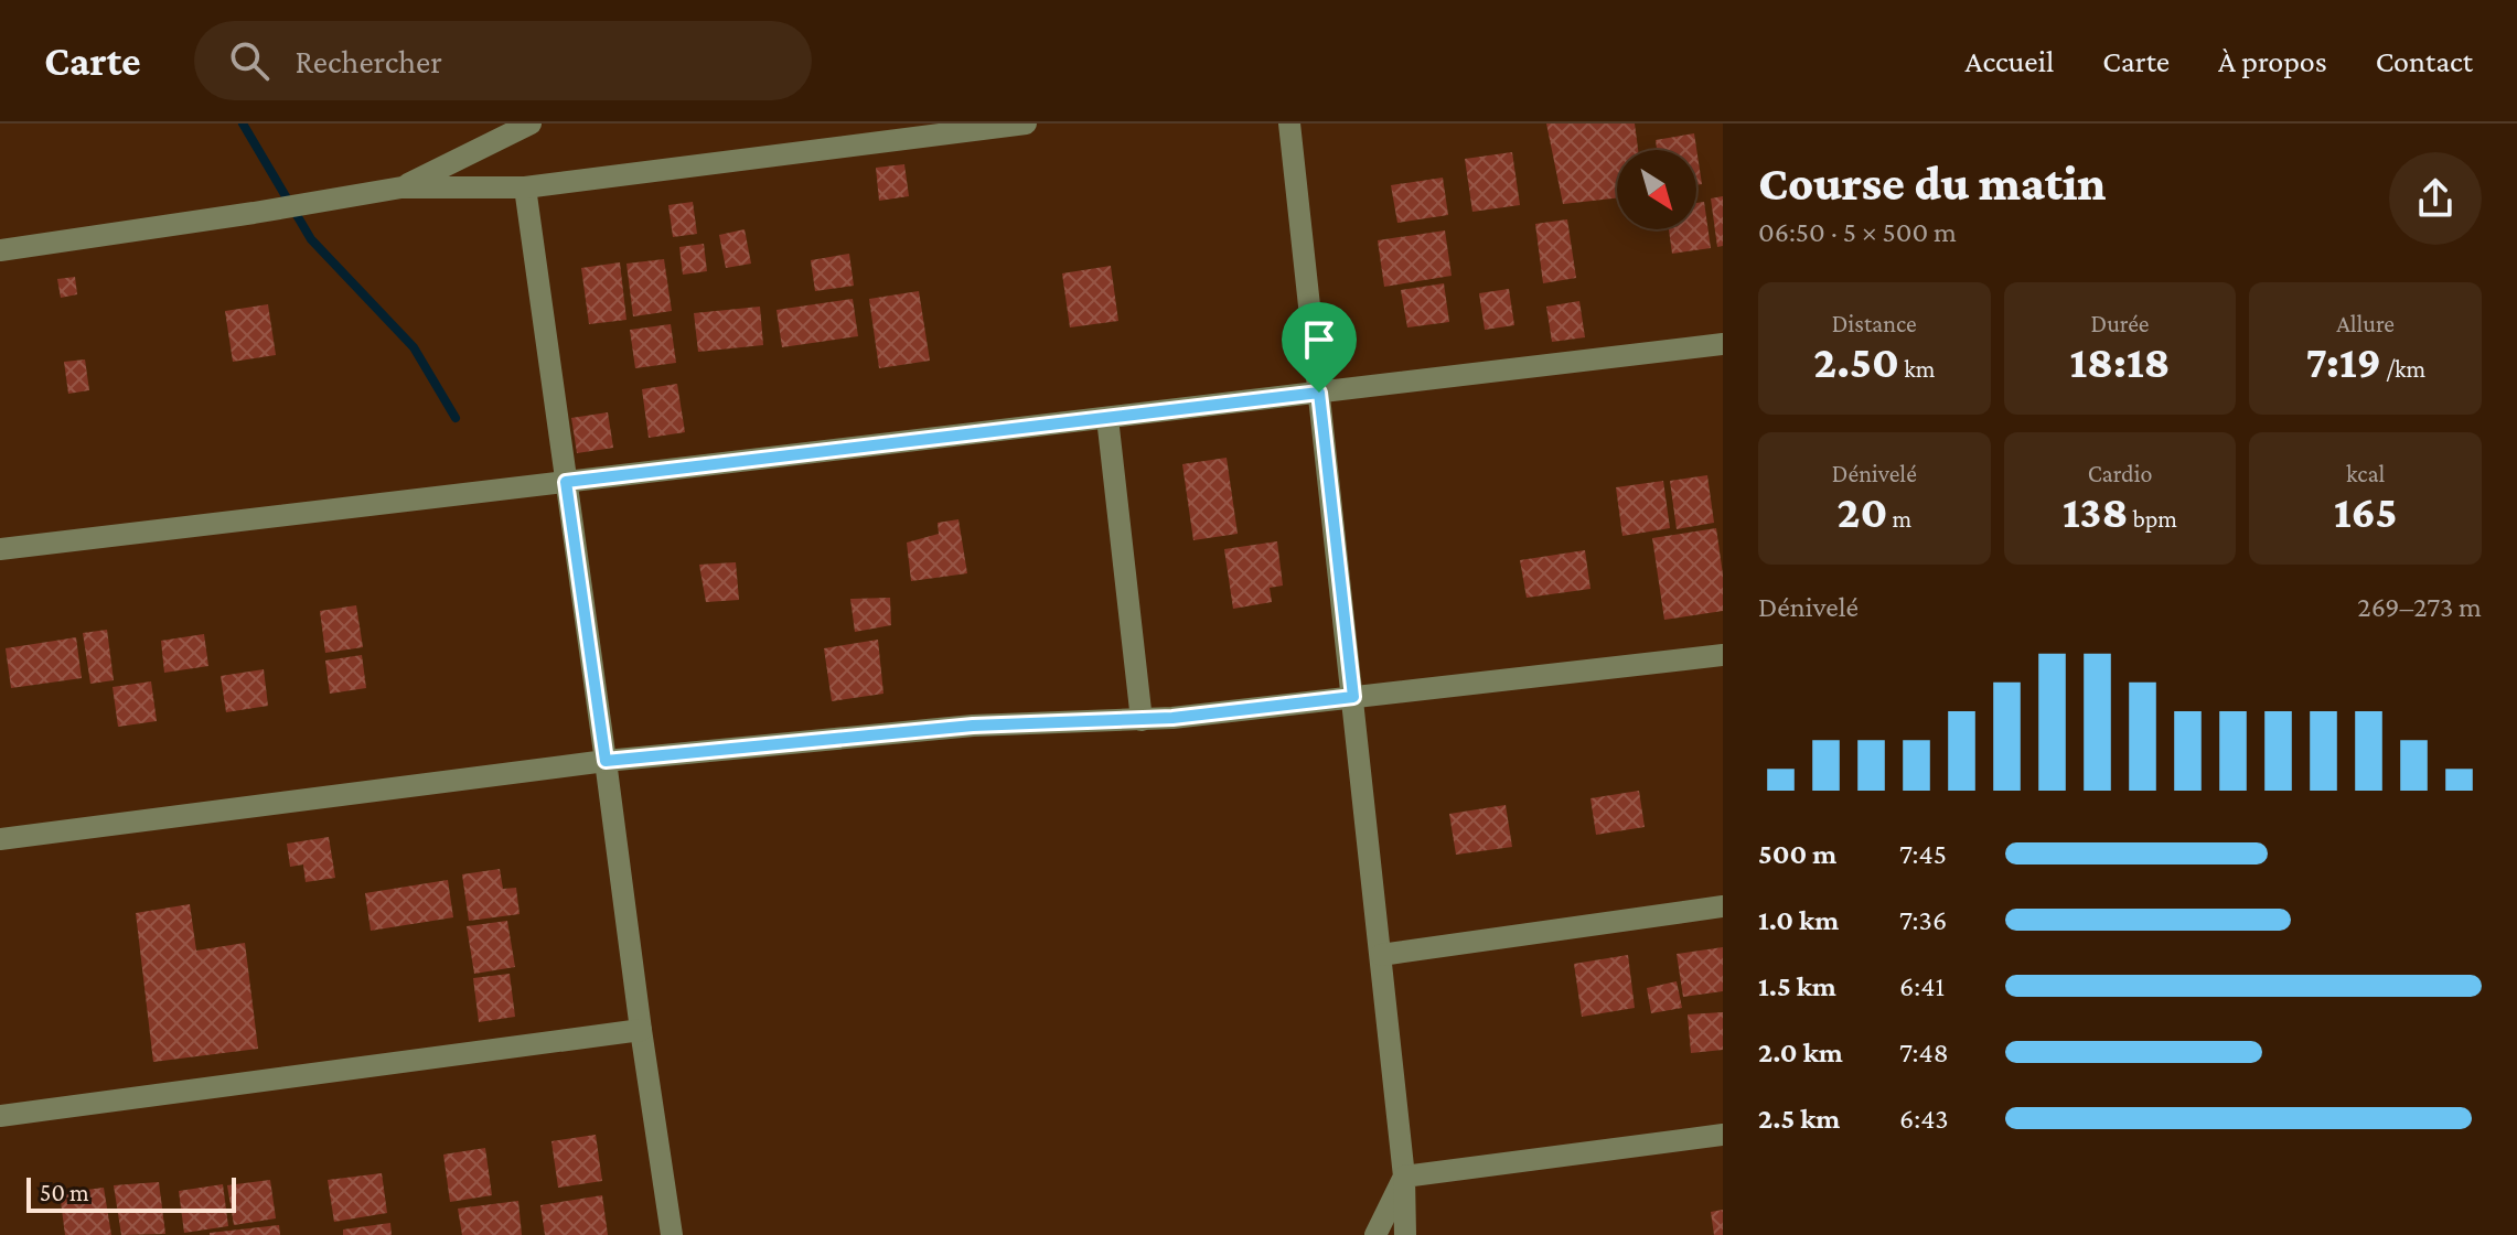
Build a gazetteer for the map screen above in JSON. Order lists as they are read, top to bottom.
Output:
{
  "scale_bar": "50 m",
  "north": "bottom right",
  "page": {
    "header": "Carte",
    "search": "Rechercher",
    "nav": [
      "Accueil",
      "Carte",
      "À propos",
      "Contact"
    ],
    "heading": ["Course du matin", "06:50 · 5 × 500 m"],
    "stats": [
      ["Distance", "2.50 km"],
      ["Durée", "18:18"],
      ["Allure", "7:19 /km"],
      ["Dénivelé", "20 m"],
      ["Cardio", "138 bpm"],
      ["kcal", "165"]
    ],
    "chart": ["Dénivelé", "269–273 m"],
    "list": [
      {
        "name": "500 m",
        "note": "7:45"
      },
      {
        "name": "1.0 km",
        "note": "7:36"
      },
      {
        "name": "1.5 km",
        "note": "6:41"
      },
      {
        "name": "2.0 km",
        "note": "7:48"
      },
      {
        "name": "2.5 km",
        "note": "6:43"
      }
    ],
    "scale": "50 m"
  }
}
